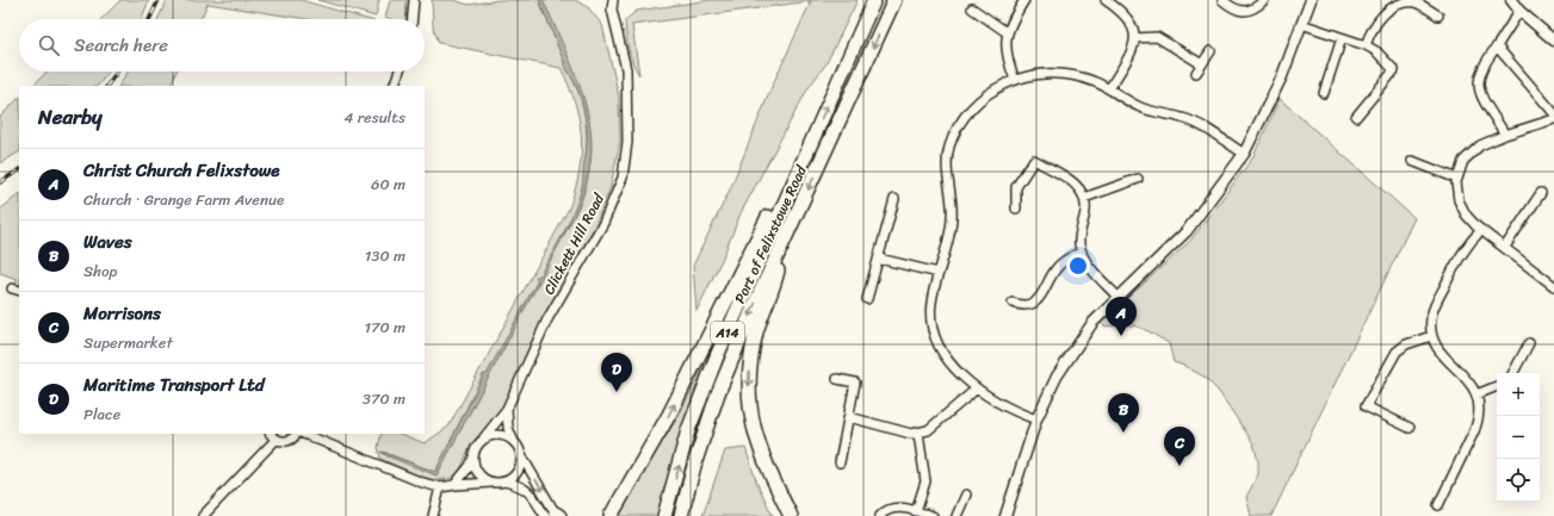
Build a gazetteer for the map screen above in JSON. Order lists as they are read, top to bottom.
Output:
{
  "streets": {
    "highway": ["Port of Felixstowe Road", "A14"],
    "street": ["Clickett Hill Road"]
  },
  "page": {
    "search": "Search here",
    "heading": ["Nearby", "4 results"],
    "list": [
      {
        "mark": "A",
        "name": "Christ Church Felixstowe",
        "note": "Church · Grange Farm Avenue",
        "value": "60 m"
      },
      {
        "mark": "B",
        "name": "Waves",
        "note": "Shop",
        "value": "130 m"
      },
      {
        "mark": "C",
        "name": "Morrisons",
        "note": "Supermarket",
        "value": "170 m"
      },
      {
        "mark": "D",
        "name": "Maritime Transport Ltd",
        "note": "Place",
        "value": "370 m"
      }
    ],
    "pins": [
      "A",
      "D",
      "B",
      "C"
    ],
    "map_buttons": ["+", "−"]
  }
}
